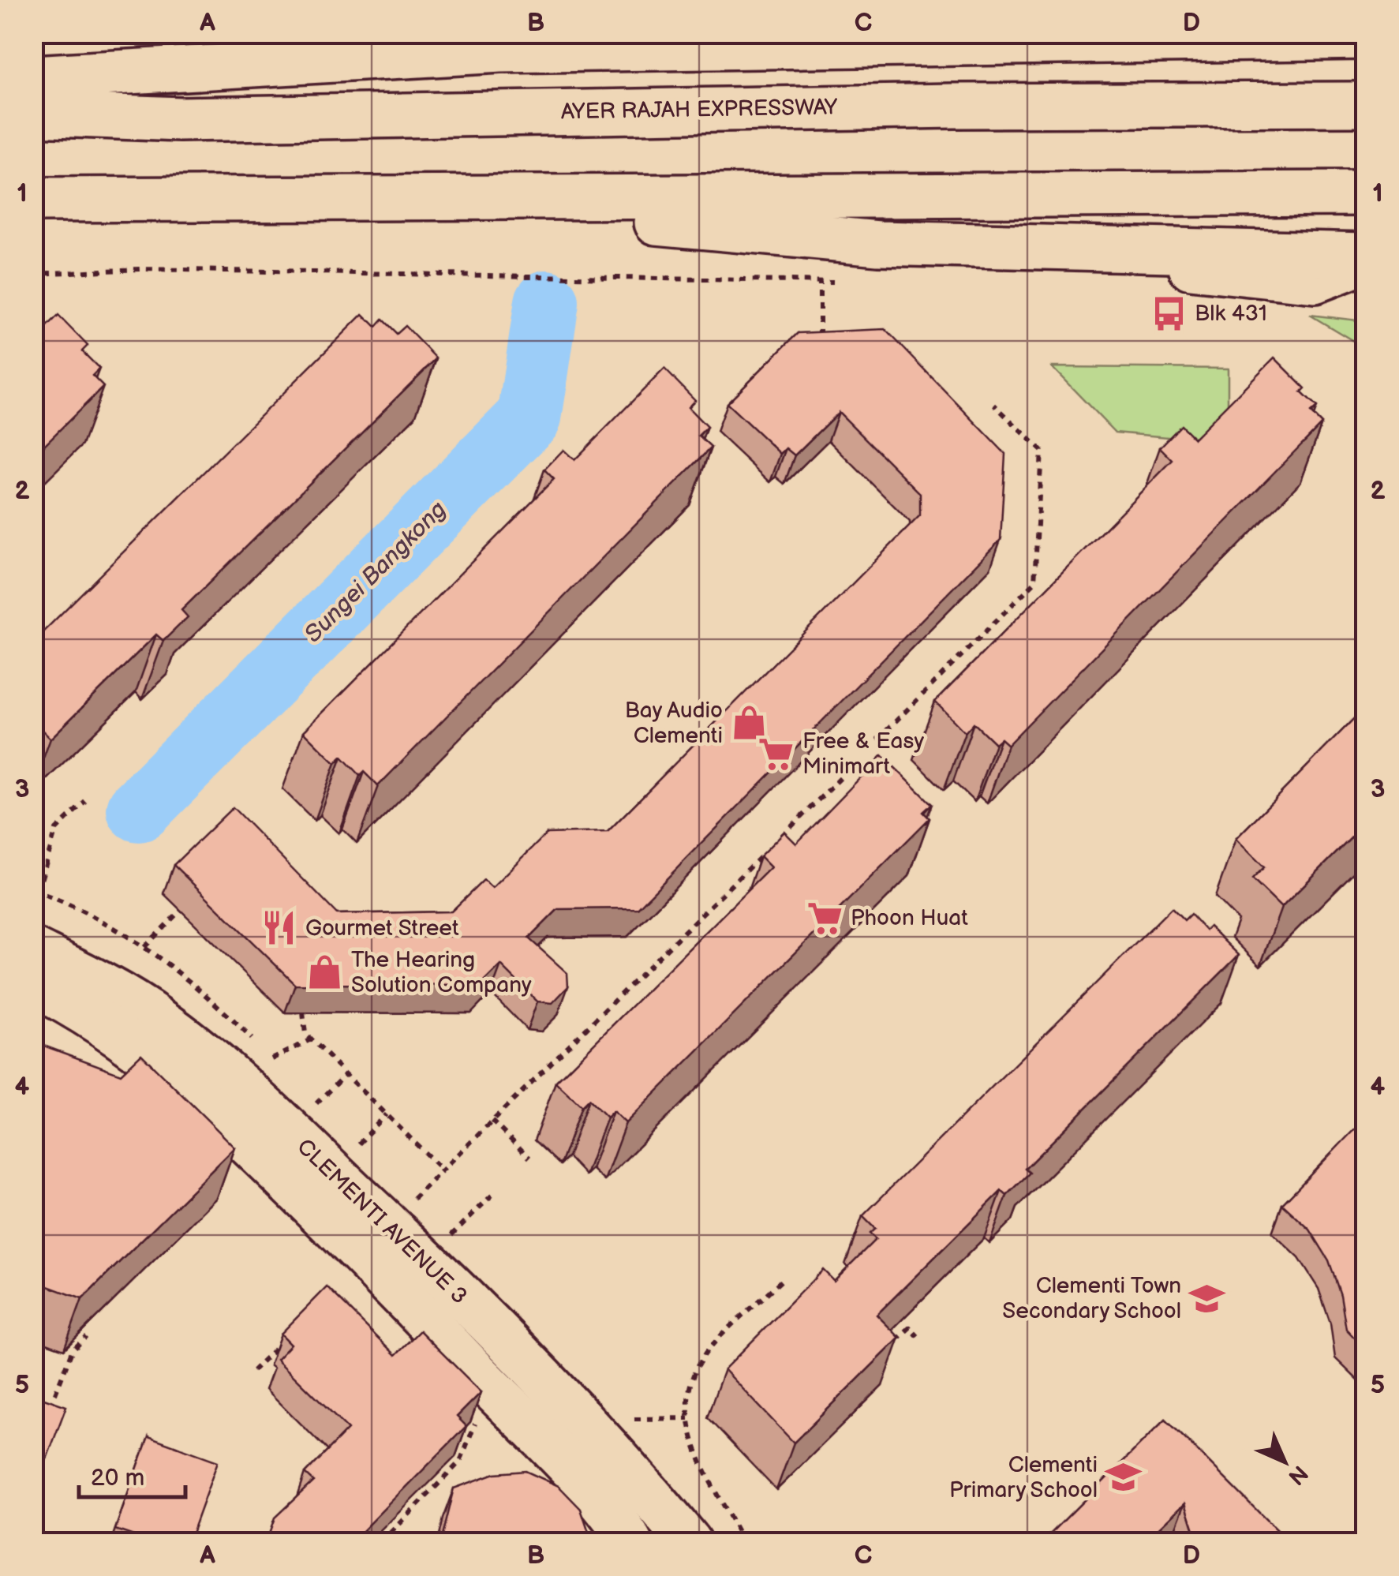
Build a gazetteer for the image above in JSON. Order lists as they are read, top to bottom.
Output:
{
  "streets": {
    "main road": ["AYER RAJAH EXPRESSWAY", "CLEMENTI AVENUE 3"]
  },
  "water": ["Sungei Bangkong"],
  "places": {
    "bus stop": ["Blk 431"],
    "shop": ["Bay Audio Clementi", "The Hearing Solution Company"],
    "supermarket": ["Free & Easy Minimart", "Phoon Huat"],
    "restaurant": ["Gourmet Street"],
    "school or university": ["Clementi Town Secondary School", "Clementi Primary School"]
  },
  "scale_bar": "20 m",
  "north": "bottom right",
  "grid": {
    "columns": [
      "A",
      "B",
      "C",
      "D"
    ],
    "rows": [
      "1",
      "2",
      "3",
      "4",
      "5"
    ]
  }
}
